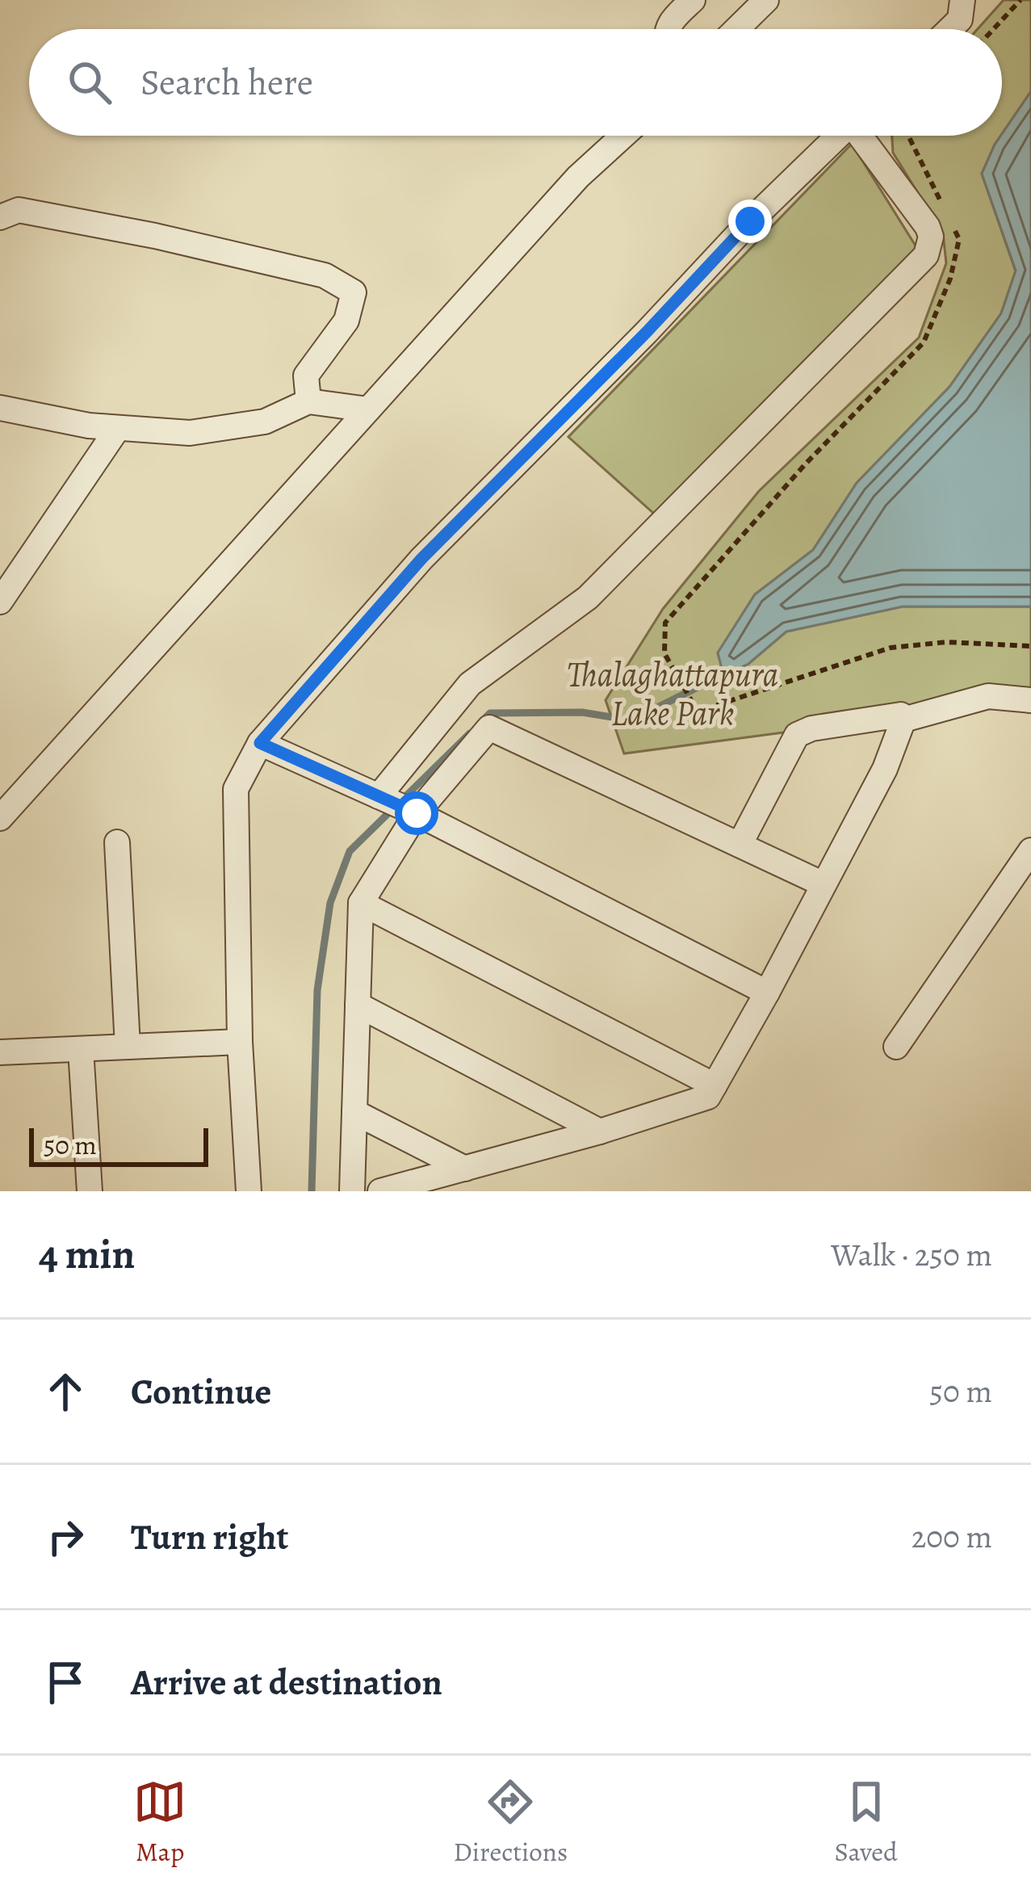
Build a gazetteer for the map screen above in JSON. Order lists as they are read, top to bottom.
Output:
{
  "parks": ["Thalaghattapura Lake Park"],
  "scale_bar": "50 m",
  "page": {
    "search": "Search here",
    "scale": "50 m",
    "heading": ["4 min", "Walk · 250 m"],
    "list": [
      ["Continue", "50 m"],
      ["Turn right", "200 m"],
      "Arrive at destination"
    ],
    "nav": ["Map", "Directions", "Saved"]
  }
}
